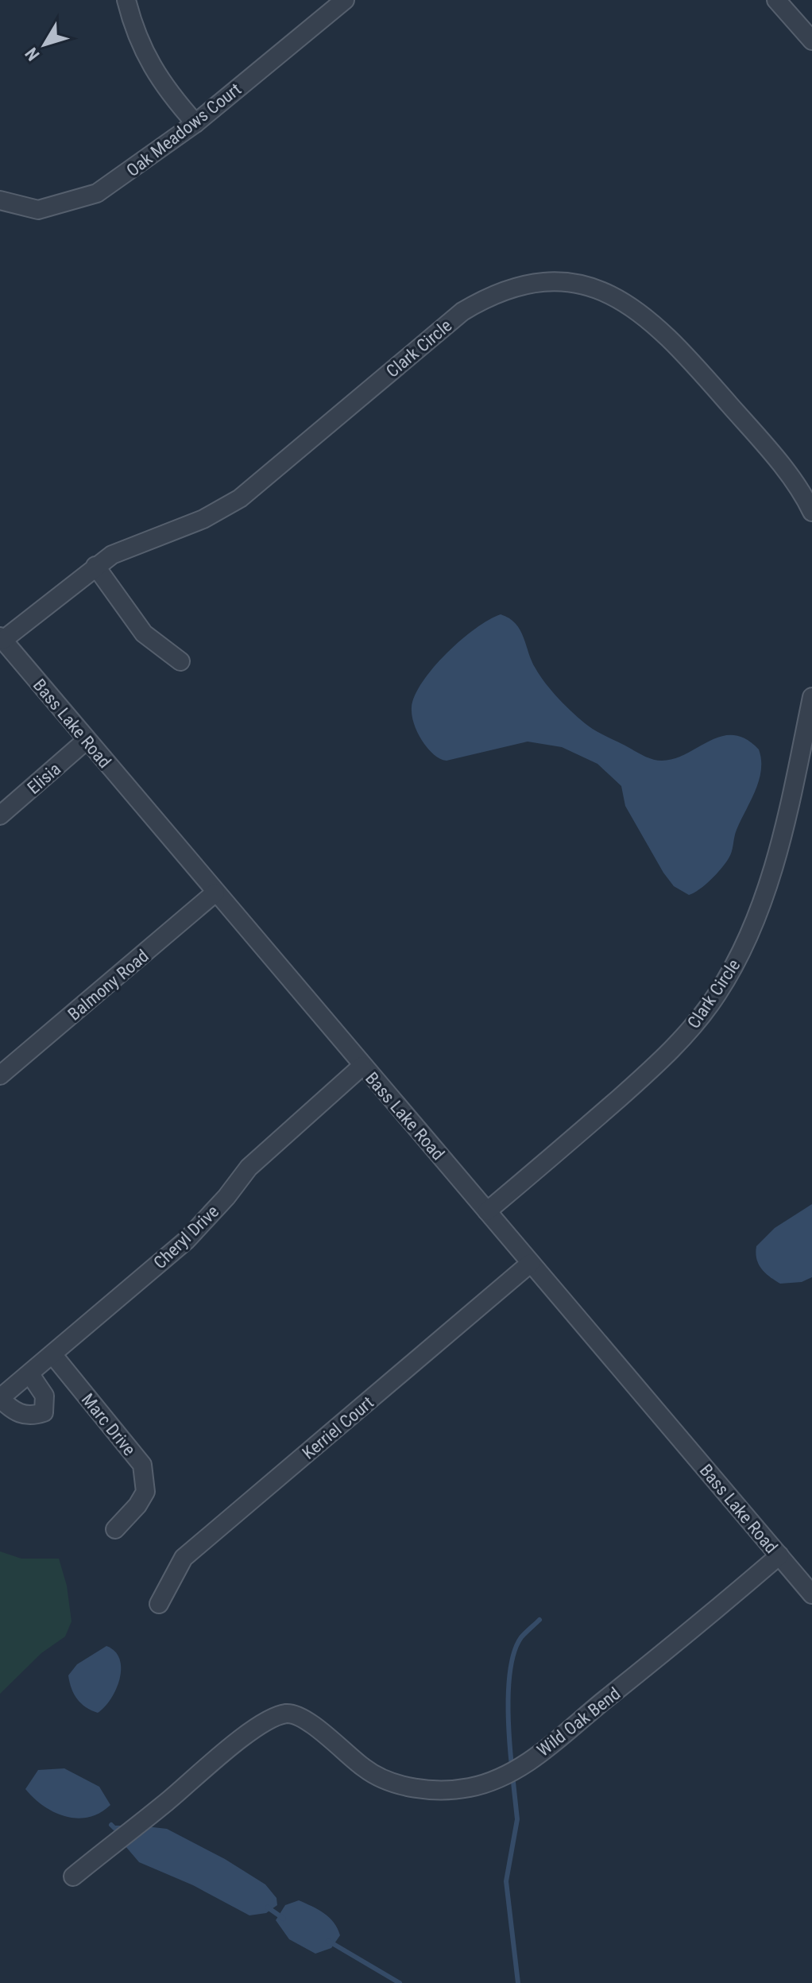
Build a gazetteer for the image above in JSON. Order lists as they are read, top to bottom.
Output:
{
  "streets": {
    "street": [
      "Oak Meadows Court",
      "Clark Circle",
      "Bass Lake Road",
      "Elisia",
      "Balmony Road",
      "Cheryl Drive",
      "Marc Drive",
      "Kerriel Court",
      "Wild Oak Bend"
    ]
  },
  "crossings": [
    ["Clark Circle", "Bass Lake Road"],
    ["Bass Lake Road", "Elisia"],
    ["Bass Lake Road", "Balmony Road"],
    ["Bass Lake Road", "Cheryl Drive"],
    ["Bass Lake Road", "Kerriel Court"],
    ["Bass Lake Road", "Wild Oak Bend"],
    ["Cheryl Drive", "Marc Drive"]
  ],
  "north": "bottom left"
}
